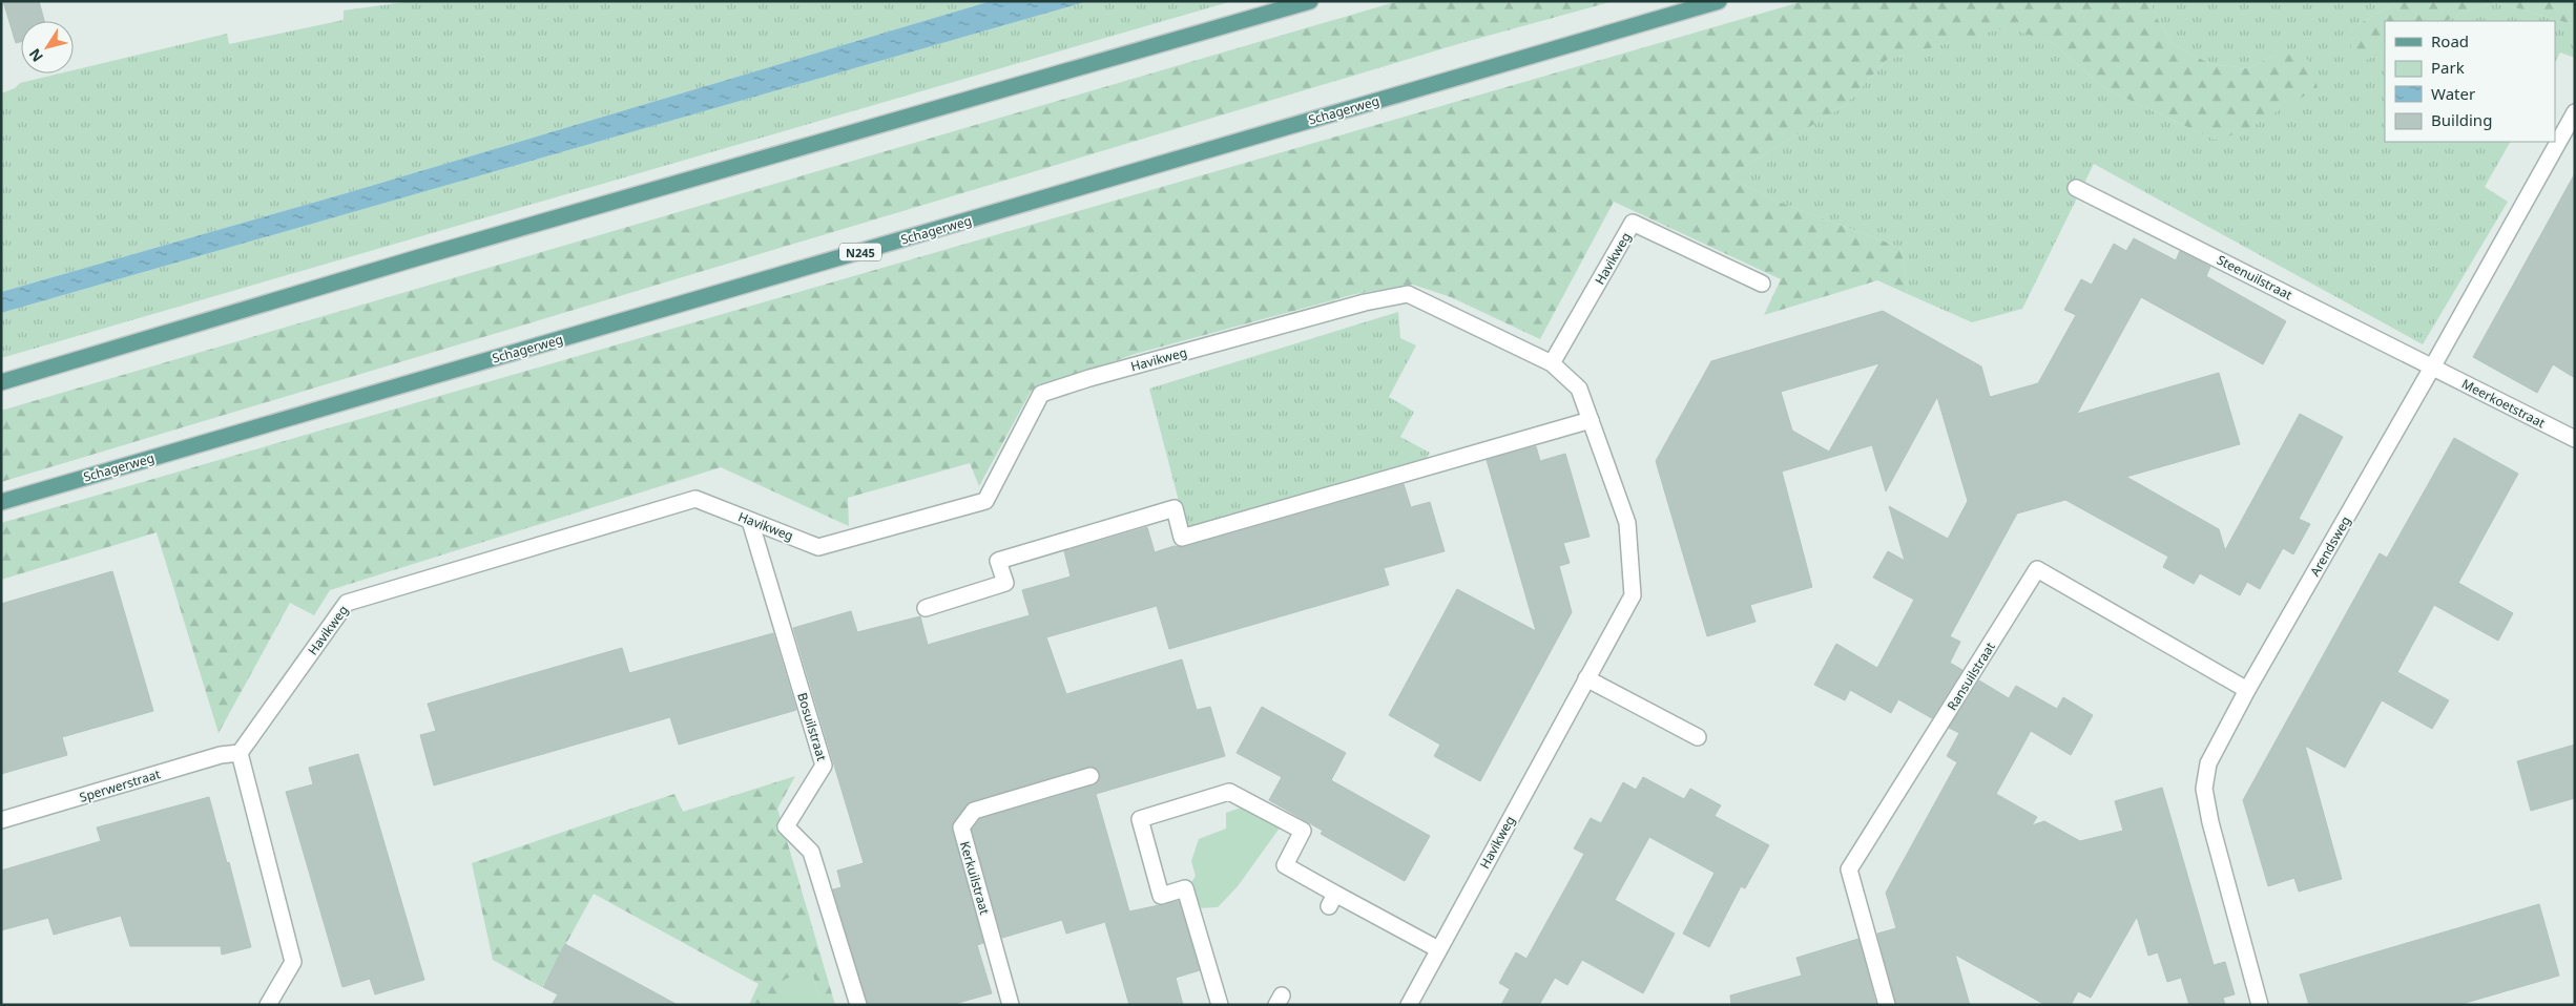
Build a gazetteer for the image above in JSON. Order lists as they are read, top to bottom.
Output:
{
  "streets": {
    "main road": ["Schagerweg", "N245"],
    "street": [
      "Havikweg",
      "Steenuilstraat",
      "Meerkoetstraat",
      "Arendsweg",
      "Ransuilstraat",
      "Bosuilstraat",
      "Sperwerstraat",
      "Kerkuilstraat"
    ]
  },
  "crossings": [
    ["Havikweg", "Bosuilstraat"],
    ["Havikweg", "Sperwerstraat"],
    ["Steenuilstraat", "Meerkoetstraat"],
    ["Steenuilstraat", "Arendsweg"],
    ["Meerkoetstraat", "Arendsweg"],
    ["Arendsweg", "Ransuilstraat"]
  ],
  "legend": [
    "Road",
    "Park",
    "Water",
    "Building"
  ],
  "north": "bottom left"
}
